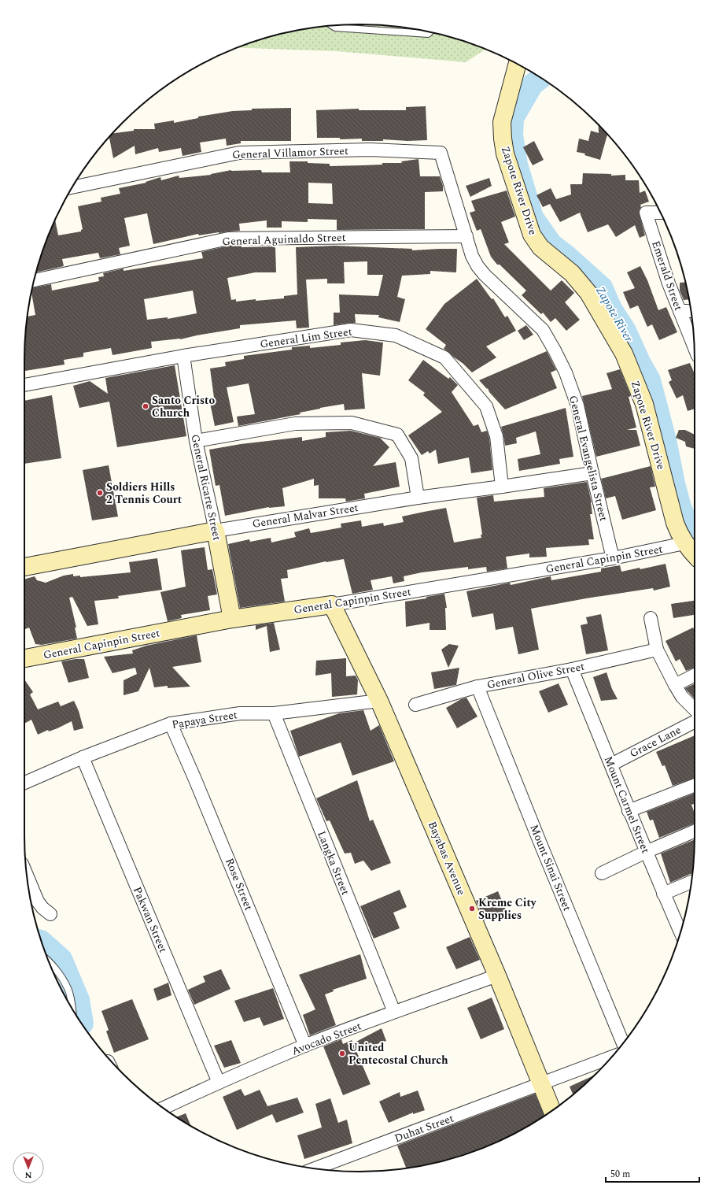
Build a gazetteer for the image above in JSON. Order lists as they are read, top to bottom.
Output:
{
  "streets": {
    "street": [
      "General Villamor Street",
      "Zapote River Drive",
      "General Aguinaldo Street",
      "Emerald Street",
      "General Lim Street",
      "General Evangelista Street",
      "General Ricarte Street",
      "General Malvar Street",
      "General Capinpin Street",
      "General Olive Street",
      "Papaya Street",
      "Grace Lane",
      "Mount Carmel Street",
      "Bayabas Avenue",
      "Langka Street",
      "Mount Sinai Street",
      "Rose Street",
      "Pakwan Street",
      "Avocado Street",
      "Duhat Street"
    ]
  },
  "crossings": [
    ["General Villamor Street", "General Evangelista Street"],
    ["Zapote River Drive", "General Capinpin Street"],
    ["General Aguinaldo Street", "General Evangelista Street"],
    ["General Lim Street", "General Ricarte Street"],
    ["General Lim Street", "General Malvar Street"],
    ["General Evangelista Street", "General Malvar Street"],
    ["General Evangelista Street", "General Capinpin Street"],
    ["General Ricarte Street", "General Malvar Street"],
    ["General Ricarte Street", "General Capinpin Street"],
    ["General Capinpin Street", "Bayabas Avenue"],
    ["General Olive Street", "Mount Carmel Street"],
    ["General Olive Street", "Mount Sinai Street"],
    ["Papaya Street", "Bayabas Avenue"],
    ["Papaya Street", "Langka Street"],
    ["Papaya Street", "Rose Street"],
    ["Papaya Street", "Pakwan Street"],
    ["Grace Lane", "Mount Carmel Street"],
    ["Bayabas Avenue", "Avocado Street"],
    ["Bayabas Avenue", "Duhat Street"],
    ["Langka Street", "Avocado Street"],
    ["Rose Street", "Avocado Street"],
    ["Pakwan Street", "Avocado Street"]
  ],
  "water": ["Zapote River"],
  "places": [
    "Santo Cristo Church",
    "Soldiers Hills 2 Tennis Court",
    "Kreme City Supplies",
    "United Pentecostal Church"
  ],
  "scale_bar": "50 m",
  "north": "bottom"
}
